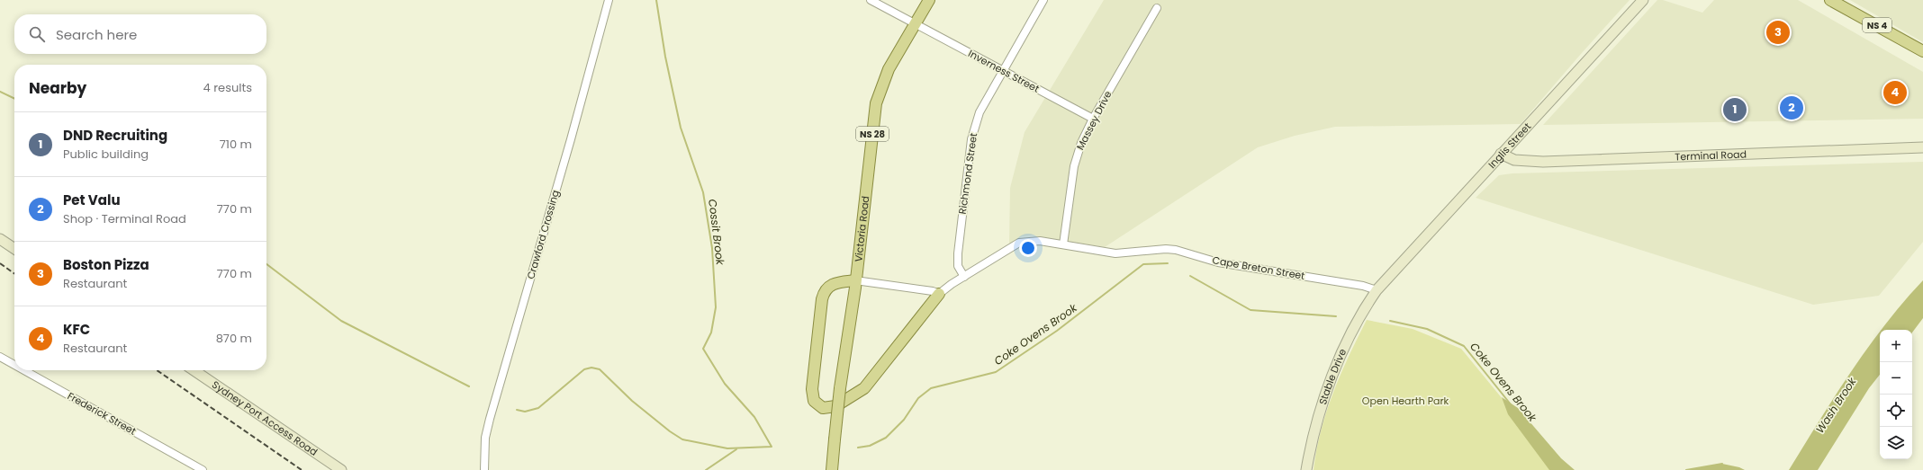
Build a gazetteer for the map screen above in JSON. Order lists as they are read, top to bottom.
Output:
{
  "streets": {
    "main road": ["NS 4", "NS 28", "Victoria Road"],
    "street": [
      "Inverness Street",
      "Massey Drive",
      "Inglis Street",
      "Terminal Road",
      "Richmond Street",
      "Crawford Crossing",
      "Cape Breton Street",
      "Stable Drive",
      "Frederick Street",
      "Sydney Port Access Road"
    ]
  },
  "crossings": [
    ["Inverness Street", "Massey Drive"],
    ["Inverness Street", "Richmond Street"],
    ["Inverness Street", "Victoria Road"],
    ["Massey Drive", "Cape Breton Street"],
    ["Inglis Street", "Terminal Road"],
    ["Inglis Street", "Cape Breton Street"],
    ["Inglis Street", "Stable Drive"],
    ["Richmond Street", "Cape Breton Street"],
    ["Cape Breton Street", "Stable Drive"]
  ],
  "water": ["Cossit Brook", "Coke Ovens Brook", "Wash Brook"],
  "parks": ["Open Hearth Park"],
  "page": {
    "search": "Search here",
    "pins": [
      "3",
      "4",
      "2",
      "1"
    ],
    "heading": ["Nearby", "4 results"],
    "list": [
      {
        "mark": "1",
        "name": "DND Recruiting",
        "note": "Public building",
        "value": "710 m"
      },
      {
        "mark": "2",
        "name": "Pet Valu",
        "note": "Shop · Terminal Road",
        "value": "770 m"
      },
      {
        "mark": "3",
        "name": "Boston Pizza",
        "note": "Restaurant",
        "value": "770 m"
      },
      {
        "mark": "4",
        "name": "KFC",
        "note": "Restaurant",
        "value": "870 m"
      }
    ],
    "map_buttons": ["+", "−"]
  }
}
